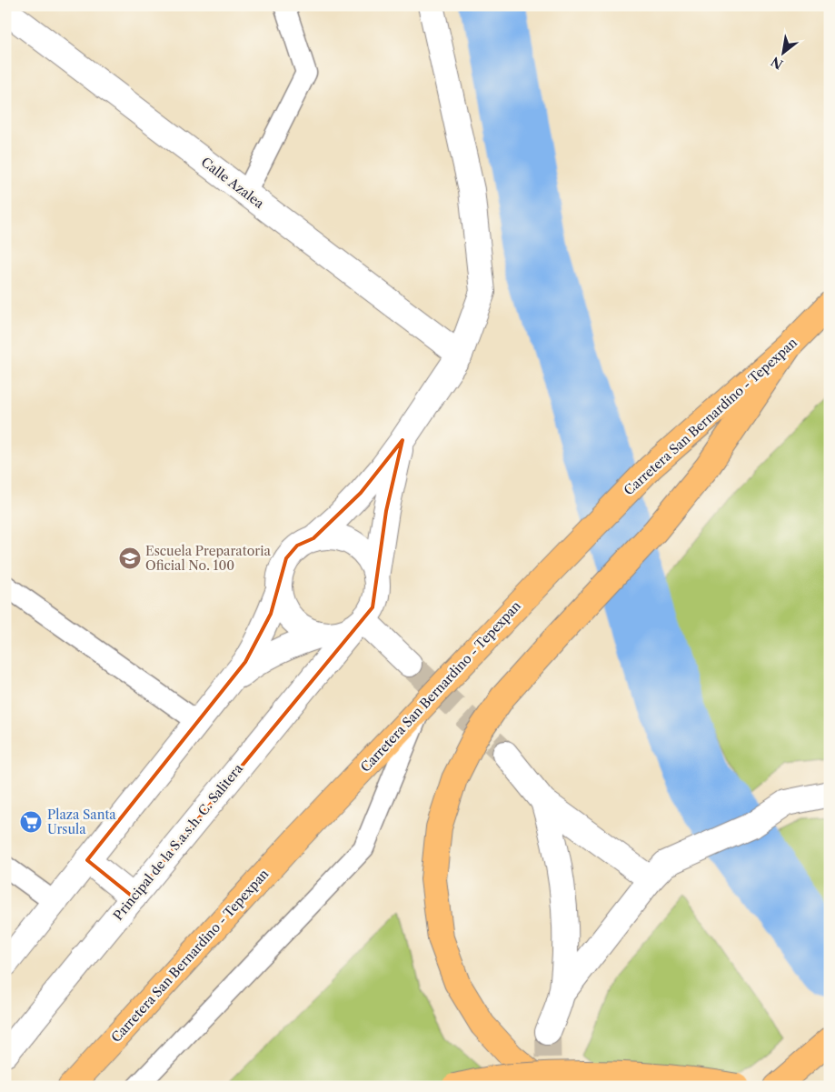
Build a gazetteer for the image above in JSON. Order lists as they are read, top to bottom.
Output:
{
  "streets": {
    "highway": ["Carretera San Bernardino - Tepexpan"],
    "street": ["Calle Azalea", "Principal de la S.a.s.h. C. Salitera"]
  },
  "places": {
    "school or university": ["Escuela Preparatoria Oficial No. 100"],
    "supermarket": ["Plaza Santa Ursula"]
  },
  "north": "bottom left"
}
